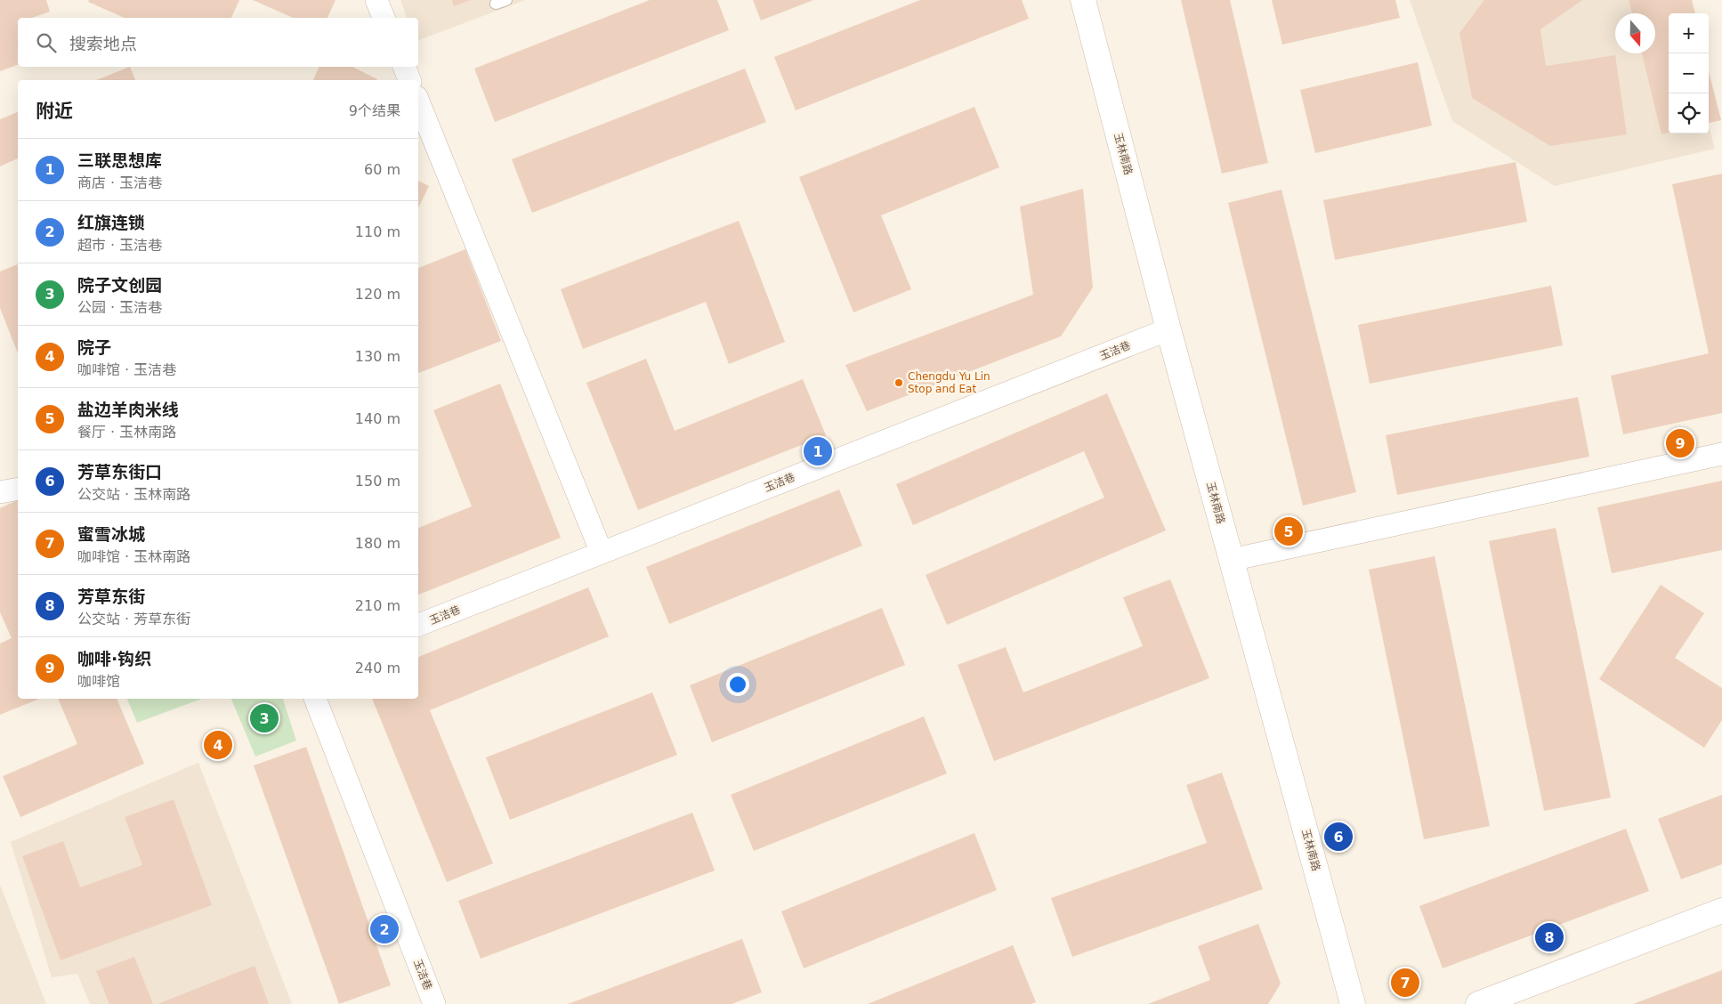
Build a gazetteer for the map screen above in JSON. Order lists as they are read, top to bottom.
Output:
{
  "streets": {
    "main road": ["玉林南路"],
    "street": ["玉洁巷"]
  },
  "crossings": [
    ["玉林南路", "玉洁巷"]
  ],
  "places": ["Chengdu Yu Lin Stop and Eat"],
  "north": "bottom",
  "page": {
    "map_buttons": ["+", "−"],
    "search": "搜索地点",
    "heading": ["附近", "9个结果"],
    "list": [
      {
        "mark": "1",
        "name": "三联思想库",
        "note": "商店 · 玉洁巷",
        "value": "60 m"
      },
      {
        "mark": "2",
        "name": "红旗连锁",
        "note": "超市 · 玉洁巷",
        "value": "110 m"
      },
      {
        "mark": "3",
        "name": "院子文创园",
        "note": "公园 · 玉洁巷",
        "value": "120 m"
      },
      {
        "mark": "4",
        "name": "院子",
        "note": "咖啡馆 · 玉洁巷",
        "value": "130 m"
      },
      {
        "mark": "5",
        "name": "盐边羊肉米线",
        "note": "餐厅 · 玉林南路",
        "value": "140 m"
      },
      {
        "mark": "6",
        "name": "芳草东街口",
        "note": "公交站 · 玉林南路",
        "value": "150 m"
      },
      {
        "mark": "7",
        "name": "蜜雪冰城",
        "note": "咖啡馆 · 玉林南路",
        "value": "180 m"
      },
      {
        "mark": "8",
        "name": "芳草东街",
        "note": "公交站 · 芳草东街",
        "value": "210 m"
      },
      {
        "mark": "9",
        "name": "咖啡·钩织",
        "note": "咖啡馆",
        "value": "240 m"
      }
    ],
    "pins": [
      "9",
      "1",
      "5",
      "3",
      "4",
      "6",
      "2",
      "8",
      "7"
    ]
  }
}
